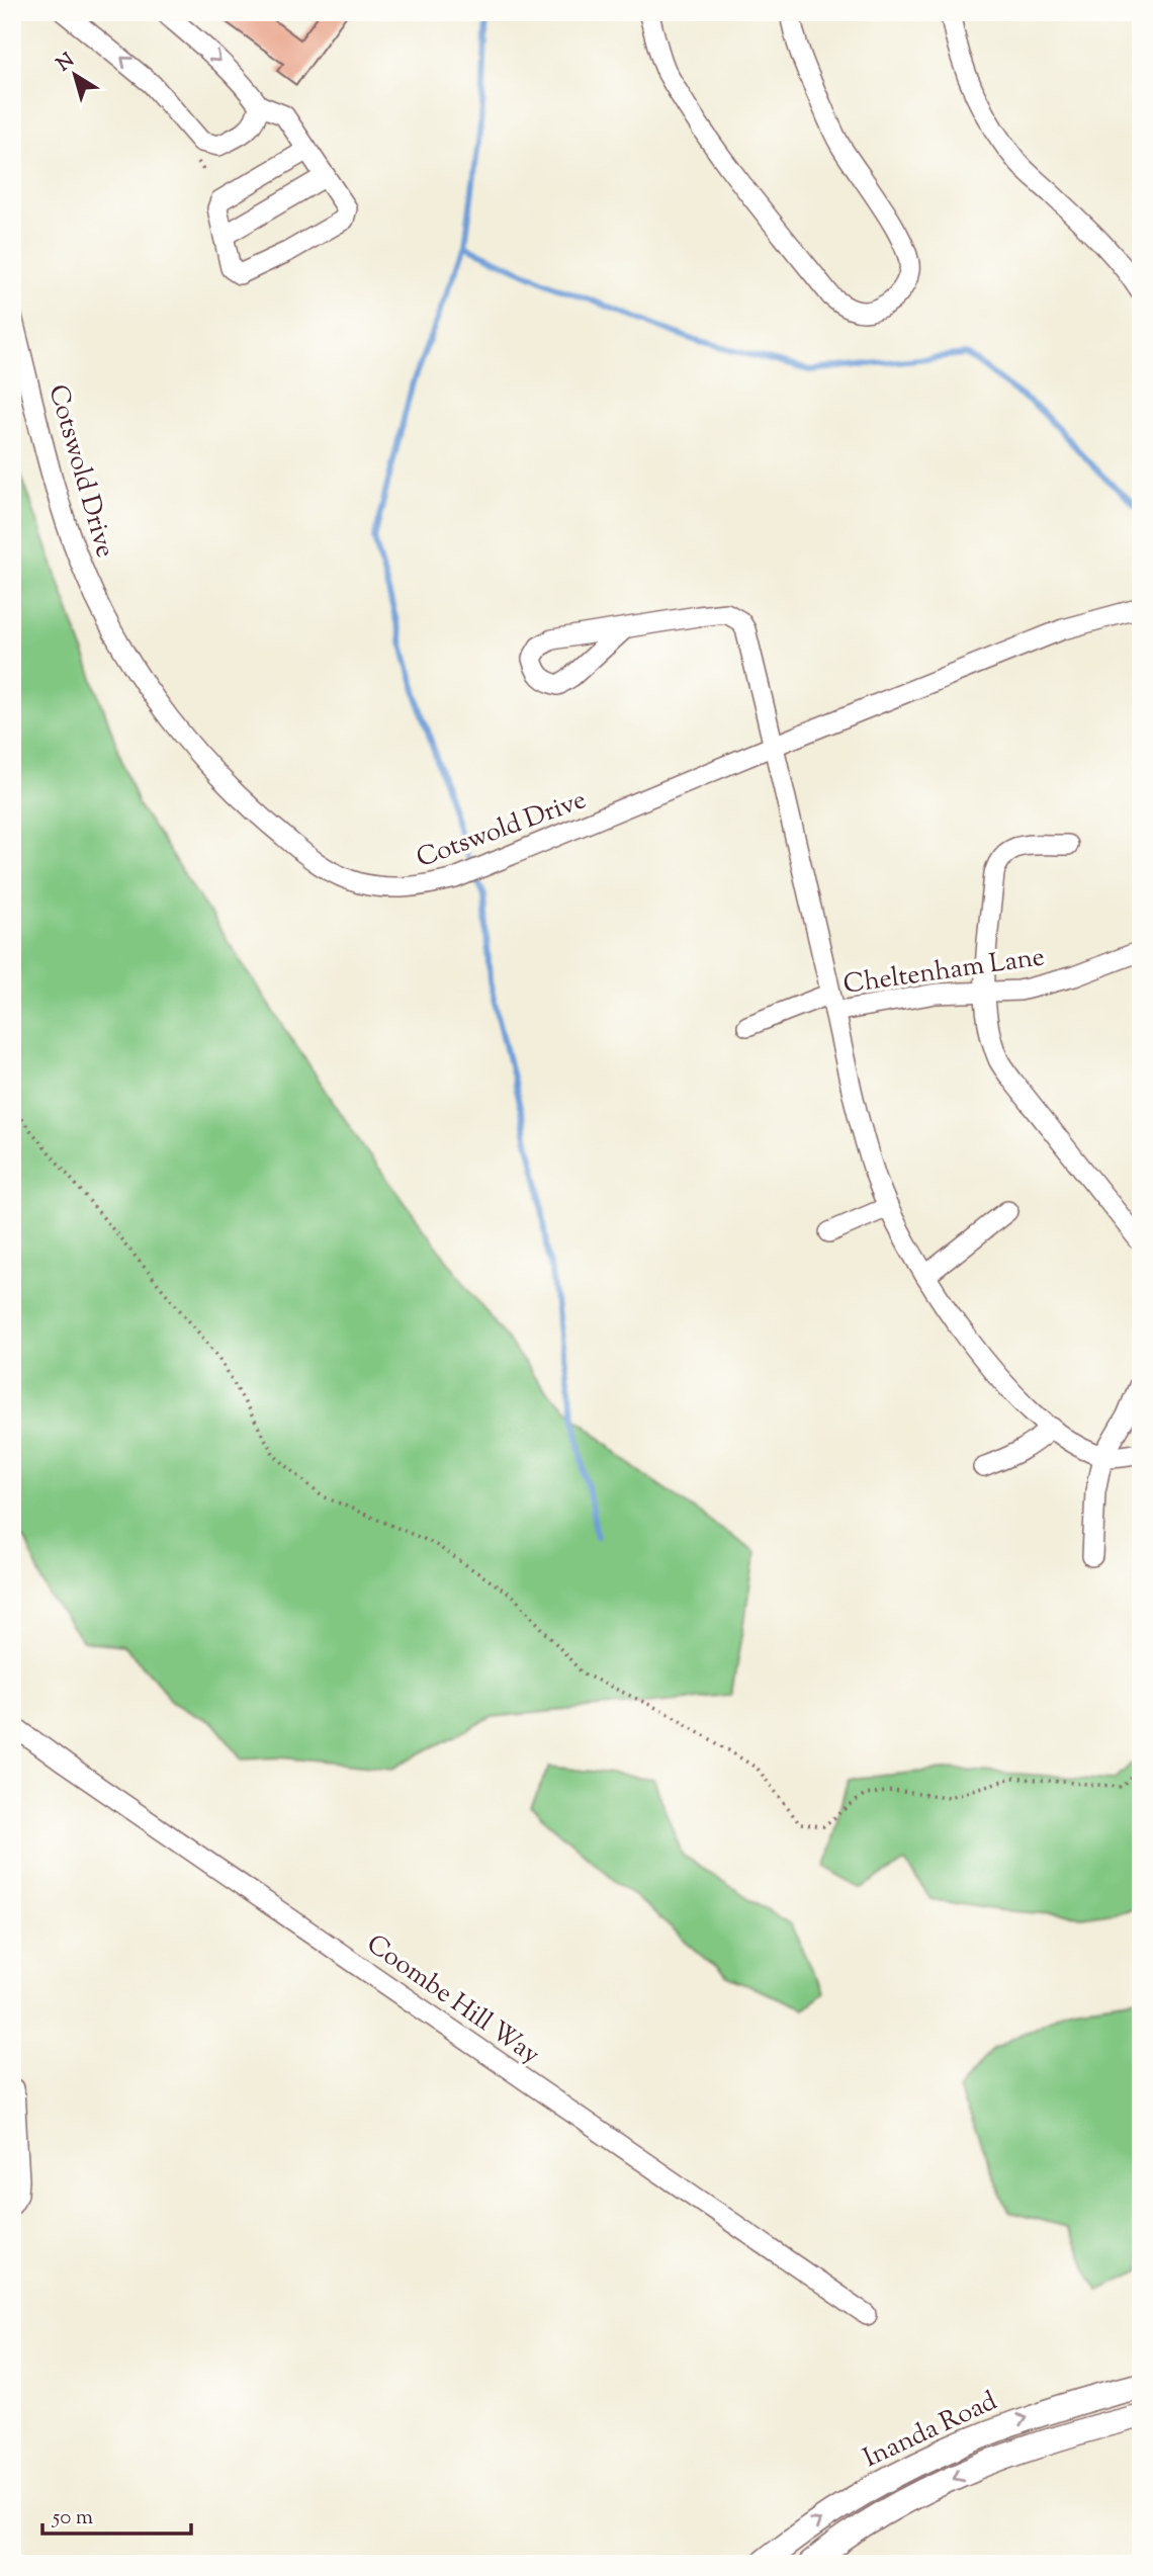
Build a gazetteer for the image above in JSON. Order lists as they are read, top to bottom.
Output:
{
  "streets": {
    "main road": ["Inanda Road"],
    "street": ["Cotswold Drive", "Cheltenham Lane", "Coombe Hill Way"]
  },
  "scale_bar": "50 m",
  "north": "top left"
}
